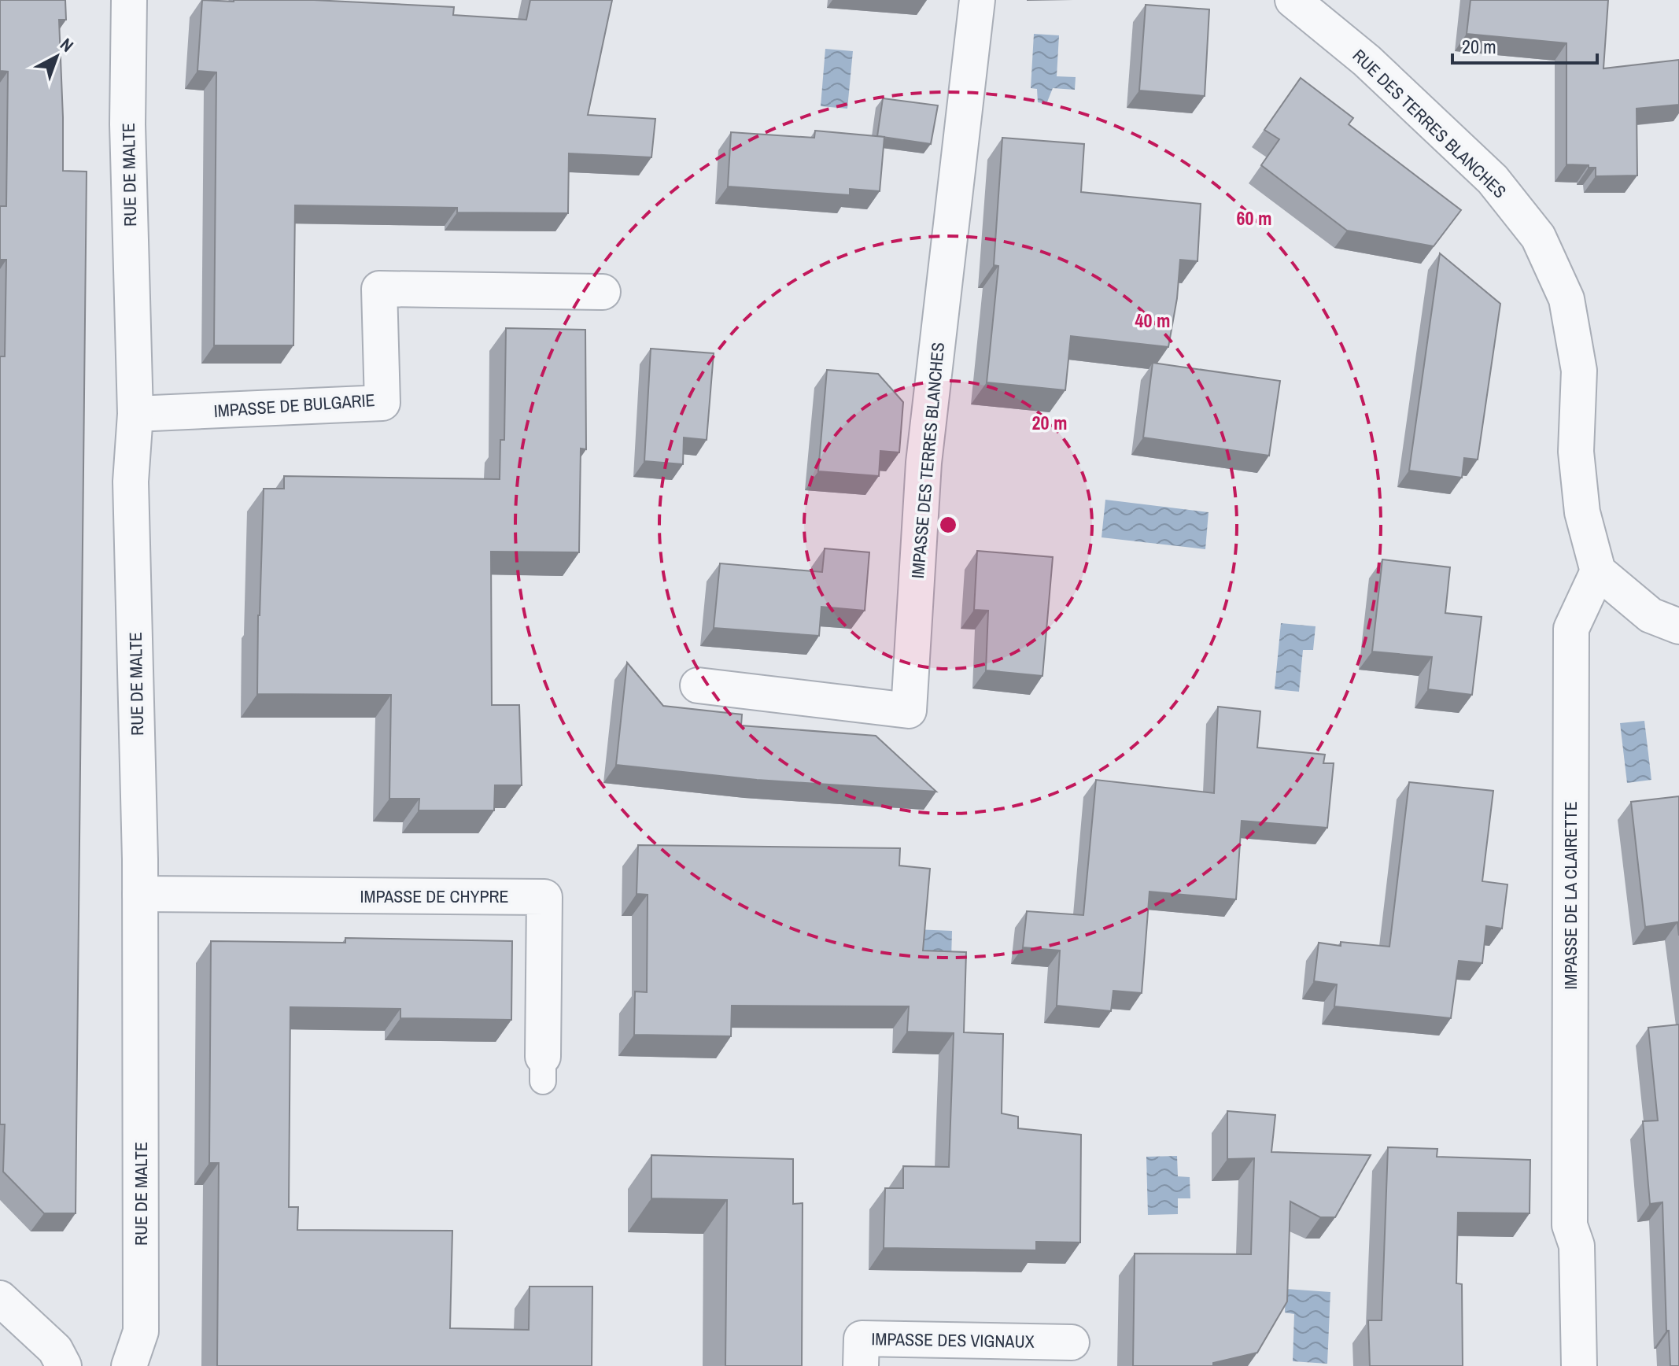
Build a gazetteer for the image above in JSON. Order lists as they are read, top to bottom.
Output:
{
  "streets": {
    "street": [
      "RUE DES TERRES BLANCHES",
      "RUE DE MALTE",
      "IMPASSE DE BULGARIE",
      "IMPASSE DES TERRES BLANCHES",
      "IMPASSE DE LA CLAIRETTE",
      "IMPASSE DE CHYPRE",
      "IMPASSE DES VIGNAUX"
    ]
  },
  "crossings": [
    ["RUE DES TERRES BLANCHES", "IMPASSE DE LA CLAIRETTE"],
    ["RUE DE MALTE", "IMPASSE DE BULGARIE"],
    ["RUE DE MALTE", "IMPASSE DE CHYPRE"]
  ],
  "scale_bar": "20 m",
  "north": "top right",
  "rings": ["60 m", "40 m", "20 m"]
}
